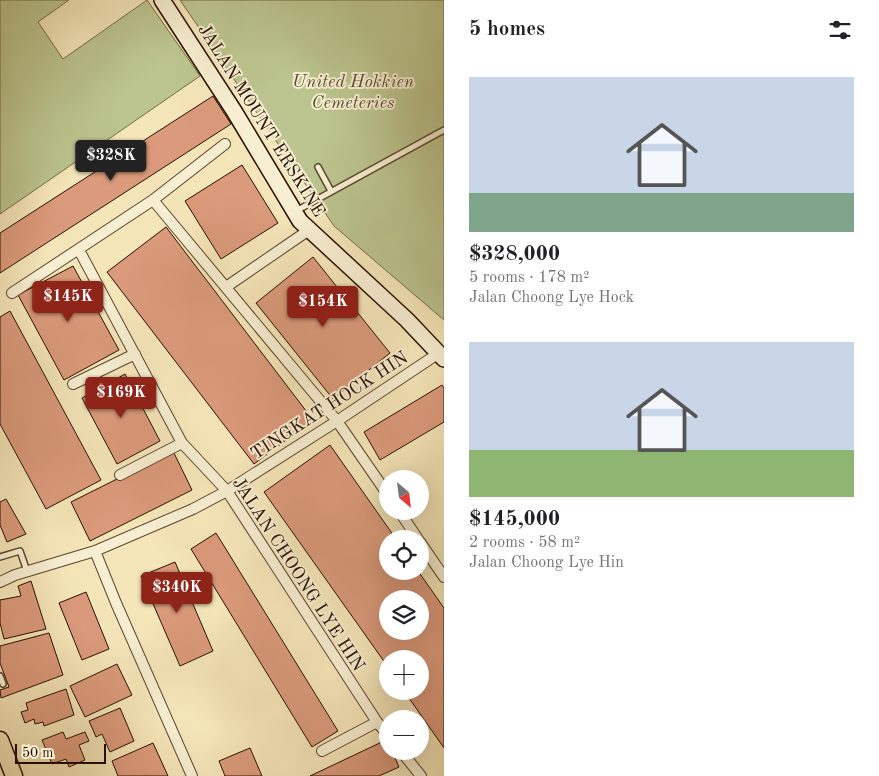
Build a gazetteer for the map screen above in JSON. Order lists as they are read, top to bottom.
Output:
{
  "streets": {
    "main road": ["JALAN MOUNT ERSKINE"],
    "street": ["TINGKAT HOCK HIN", "JALAN CHOONG LYE HIN"]
  },
  "crossings": [
    ["JALAN MOUNT ERSKINE", "TINGKAT HOCK HIN"],
    ["TINGKAT HOCK HIN", "JALAN CHOONG LYE HIN"]
  ],
  "parks": ["United Hokkien Cemeteries"],
  "scale_bar": "50 m",
  "north": "bottom right",
  "page": {
    "heading": "5 homes",
    "list": [
      {
        "name": "$328,000",
        "note": "5 rooms · 178 m² · Jalan Choong Lye Hock"
      },
      {
        "name": "$145,000",
        "note": "2 rooms · 58 m² · Jalan Choong Lye Hin"
      }
    ],
    "price": [
      "$328K",
      "$145K",
      "$154K",
      "$169K",
      "$340K"
    ],
    "map_buttons": ["+", "−"],
    "scale": "50 m"
  }
}
